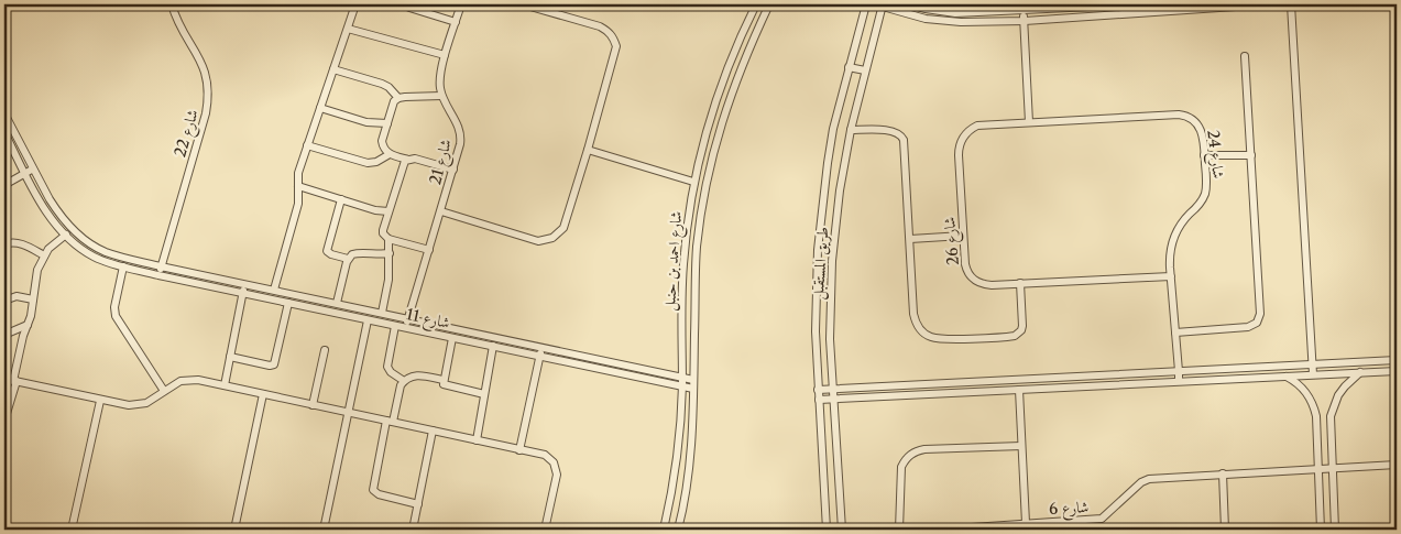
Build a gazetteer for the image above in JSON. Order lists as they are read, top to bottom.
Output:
{
  "streets": {
    "street": [
      "شارع 22",
      "شارع 24",
      "شارع 21",
      "شارع 26",
      "شارع احمد بن حنبل",
      "طريق المستقبل",
      "شارع 11",
      "شارع 6"
    ]
  },
  "crossings": [
    ["شارع 22", "شارع 11"],
    ["شارع 24", "شارع 26"],
    ["شارع 21", "شارع 11"],
    ["شارع احمد بن حنبل", "شارع 11"]
  ]
}
